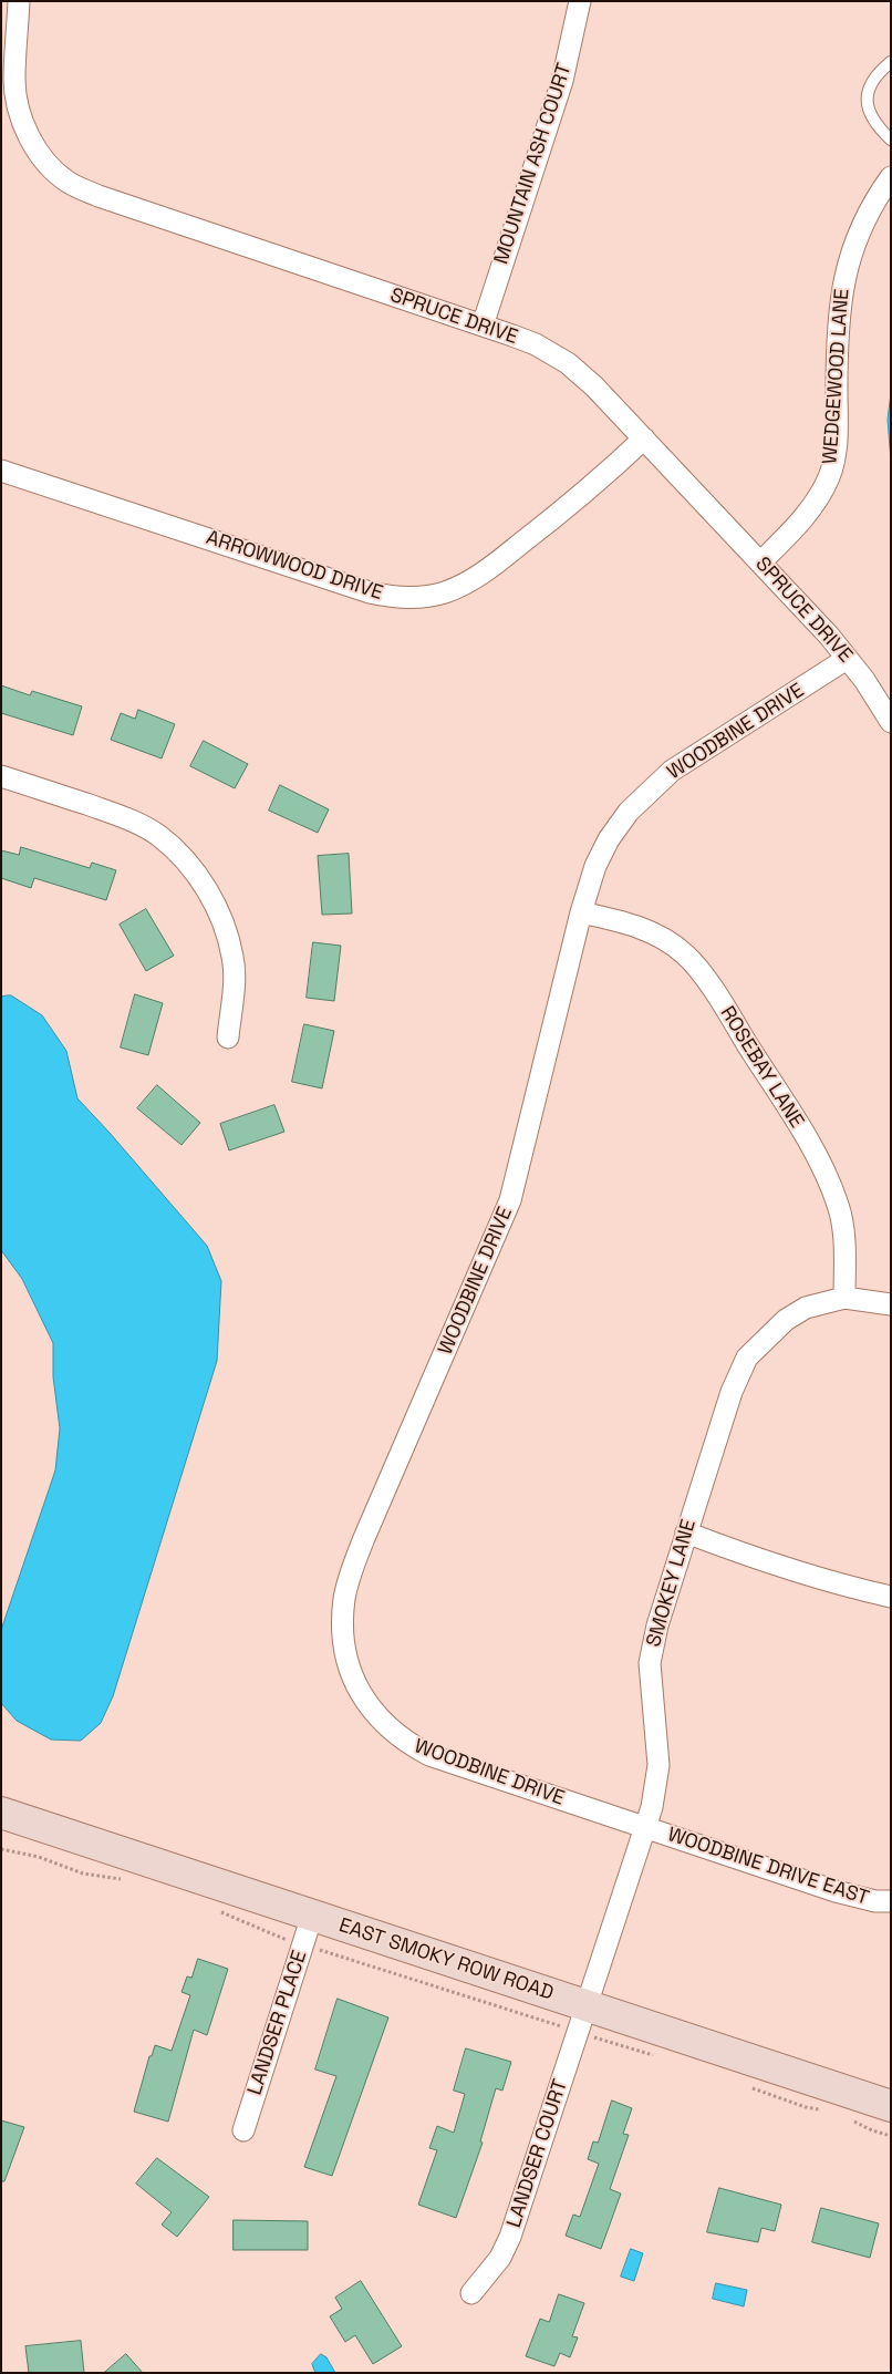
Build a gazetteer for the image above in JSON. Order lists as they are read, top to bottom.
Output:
{
  "streets": {
    "street": [
      "MOUNTAIN ASH COURT",
      "SPRUCE DRIVE",
      "WEDGEWOOD LANE",
      "ARROWWOOD DRIVE",
      "WOODBINE DRIVE",
      "ROSEBAY LANE",
      "SMOKEY LANE",
      "WOODBINE DRIVE EAST",
      "EAST SMOKY ROW ROAD",
      "LANDSER PLACE",
      "LANDSER COURT"
    ]
  },
  "crossings": [
    ["MOUNTAIN ASH COURT", "SPRUCE DRIVE"],
    ["SPRUCE DRIVE", "WEDGEWOOD LANE"],
    ["SPRUCE DRIVE", "ARROWWOOD DRIVE"],
    ["SPRUCE DRIVE", "WOODBINE DRIVE"],
    ["WOODBINE DRIVE", "ROSEBAY LANE"],
    ["WOODBINE DRIVE", "SMOKEY LANE"],
    ["WOODBINE DRIVE", "WOODBINE DRIVE EAST"],
    ["ROSEBAY LANE", "SMOKEY LANE"],
    ["SMOKEY LANE", "WOODBINE DRIVE EAST"],
    ["SMOKEY LANE", "EAST SMOKY ROW ROAD"],
    ["SMOKEY LANE", "LANDSER COURT"],
    ["EAST SMOKY ROW ROAD", "LANDSER PLACE"],
    ["EAST SMOKY ROW ROAD", "LANDSER COURT"]
  ]
}
